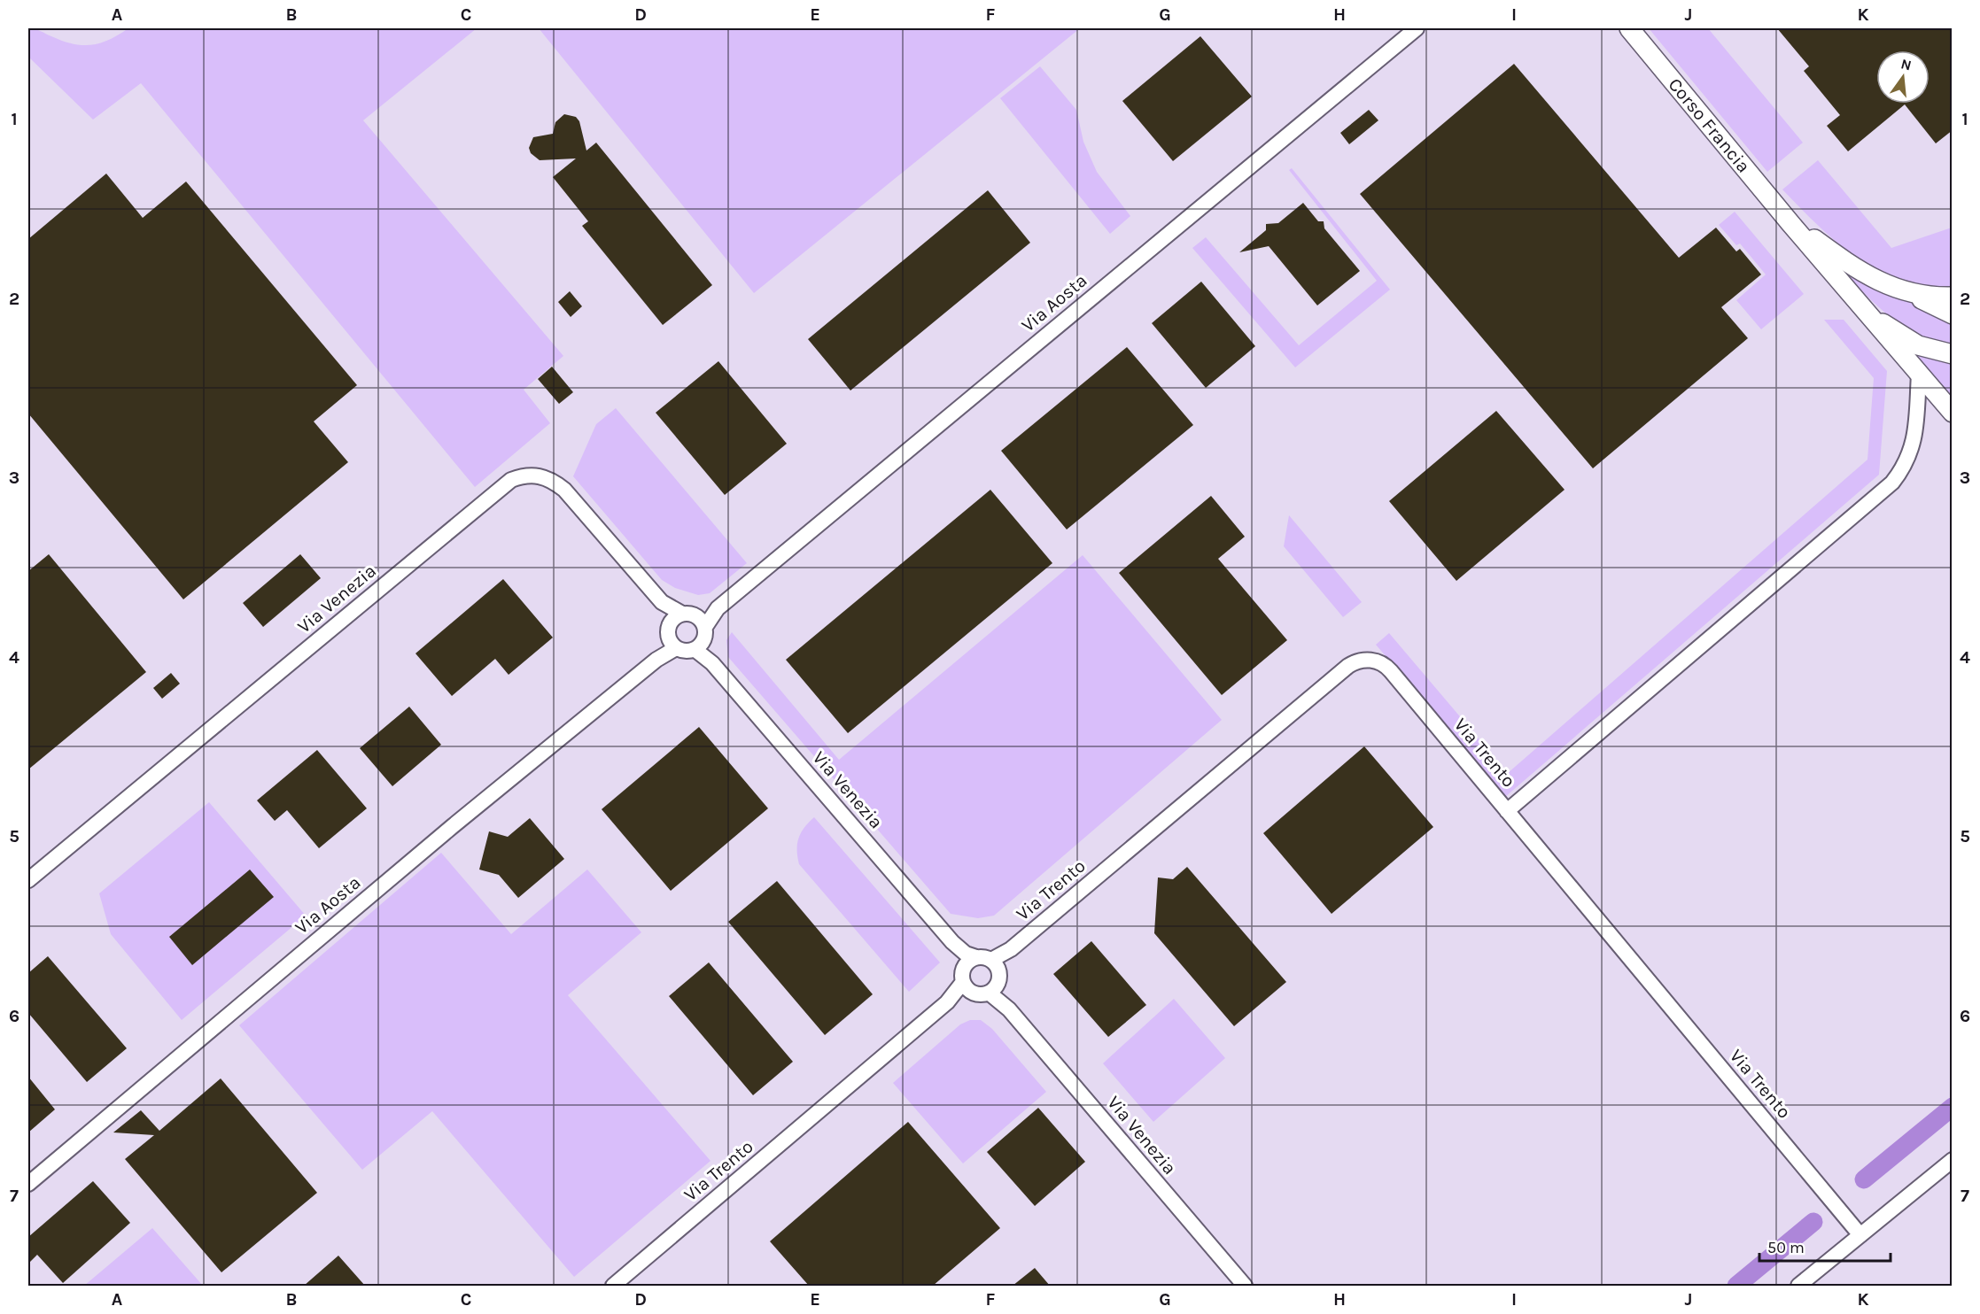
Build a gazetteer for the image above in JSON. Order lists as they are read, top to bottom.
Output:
{
  "streets": {
    "street": [
      "Corso Francia",
      "Via Aosta",
      "Via Venezia",
      "Via Trento"
    ]
  },
  "crossings": [
    ["Via Aosta", "Via Venezia"],
    ["Via Venezia", "Via Trento"]
  ],
  "scale_bar": "50 m",
  "north": "top",
  "grid": {
    "columns": [
      "A",
      "B",
      "C",
      "D",
      "E",
      "F",
      "G",
      "H",
      "I",
      "J",
      "K"
    ],
    "rows": [
      "1",
      "2",
      "3",
      "4",
      "5",
      "6",
      "7"
    ]
  }
}
